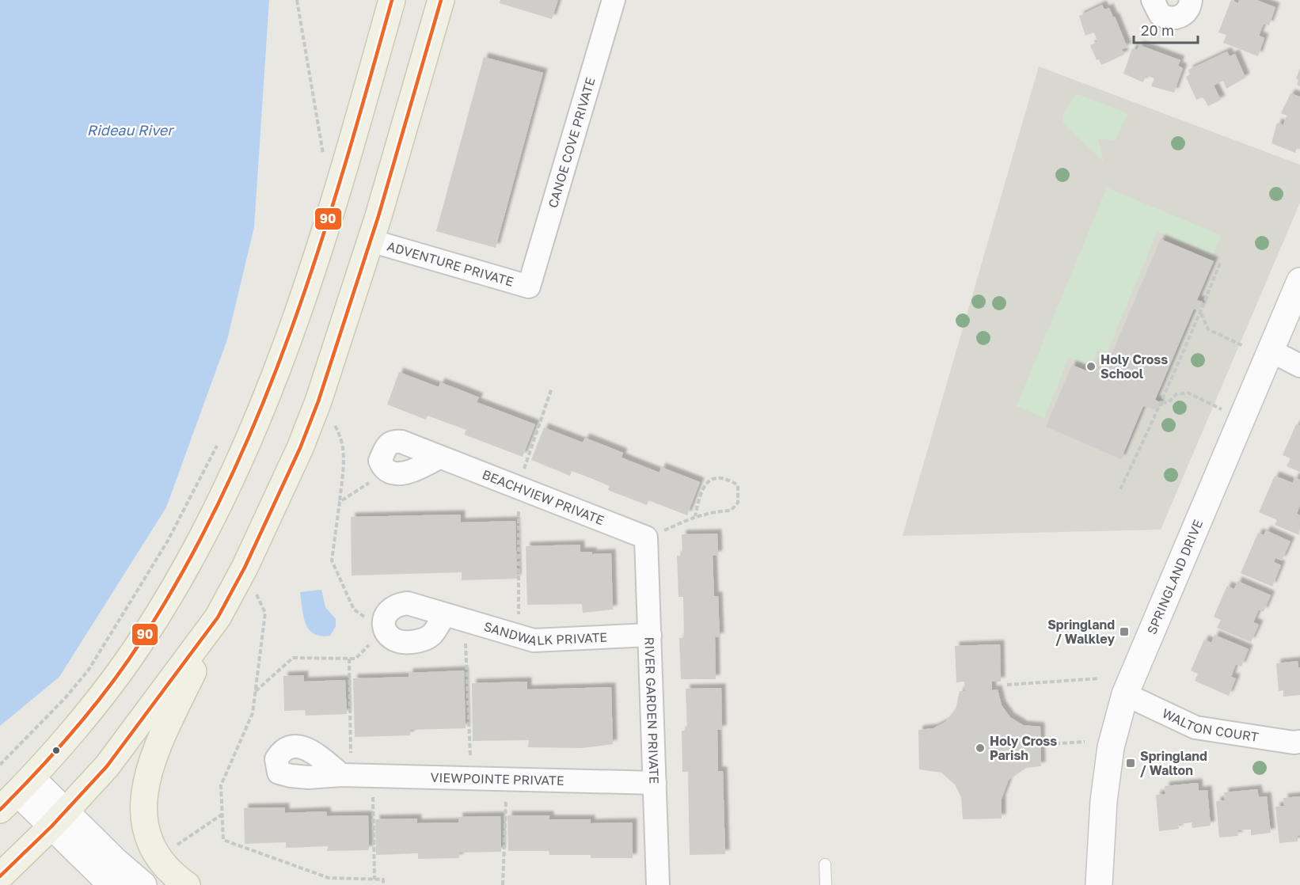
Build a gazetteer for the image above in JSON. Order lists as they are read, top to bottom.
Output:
{
  "streets": {
    "street": [
      "CANOE COVE PRIVATE",
      "ADVENTURE PRIVATE",
      "BEACHVIEW PRIVATE",
      "SPRINGLAND DRIVE",
      "SANDWALK PRIVATE",
      "RIVER GARDEN PRIVATE",
      "WALTON COURT",
      "VIEWPOINTE PRIVATE"
    ]
  },
  "crossings": [
    ["CANOE COVE PRIVATE", "ADVENTURE PRIVATE"],
    ["BEACHVIEW PRIVATE", "RIVER GARDEN PRIVATE"],
    ["SPRINGLAND DRIVE", "WALTON COURT"],
    ["SANDWALK PRIVATE", "RIVER GARDEN PRIVATE"],
    ["RIVER GARDEN PRIVATE", "VIEWPOINTE PRIVATE"]
  ],
  "water": ["Rideau River"],
  "places": {
    "other": ["Holy Cross School", "Holy Cross Parish"],
    "transit": ["Springland / Walkley", "Springland / Walton"]
  },
  "lines": ["transit line 90"],
  "scale_bar": "20 m"
}
